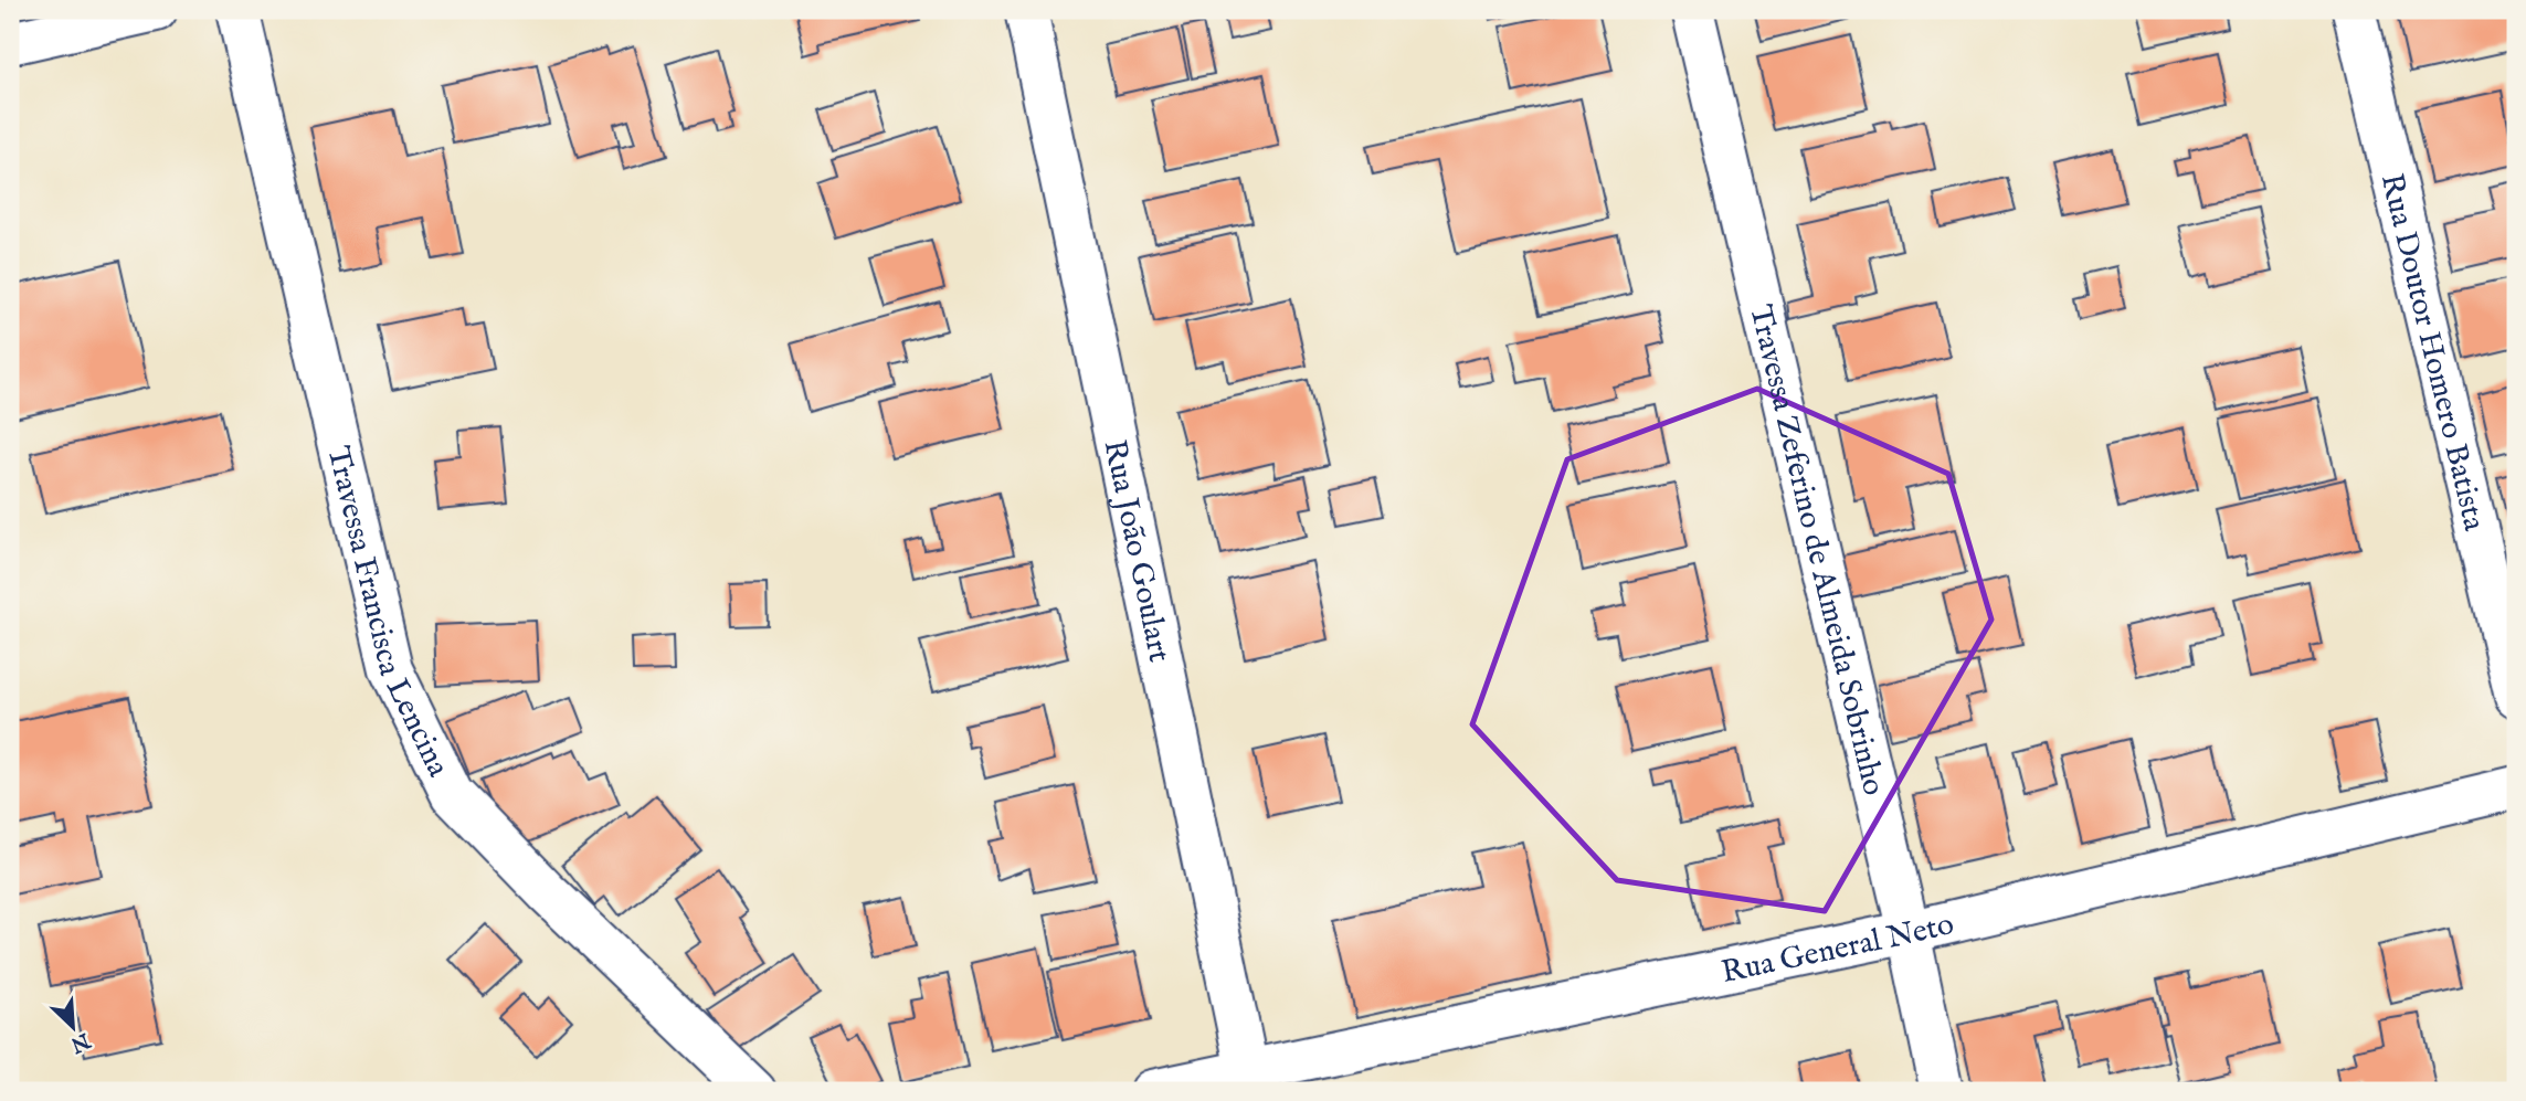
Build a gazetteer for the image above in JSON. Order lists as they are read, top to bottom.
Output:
{
  "streets": {
    "street": [
      "Rua Doutor Homero Batista",
      "Travessa Zeferino de Almeida Sobrinho",
      "Rua João Goulart",
      "Travessa Francisca Lencina",
      "Rua General Neto"
    ]
  },
  "crossings": [
    ["Travessa Zeferino de Almeida Sobrinho", "Rua General Neto"],
    ["Rua João Goulart", "Rua General Neto"]
  ],
  "north": "bottom right"
}
